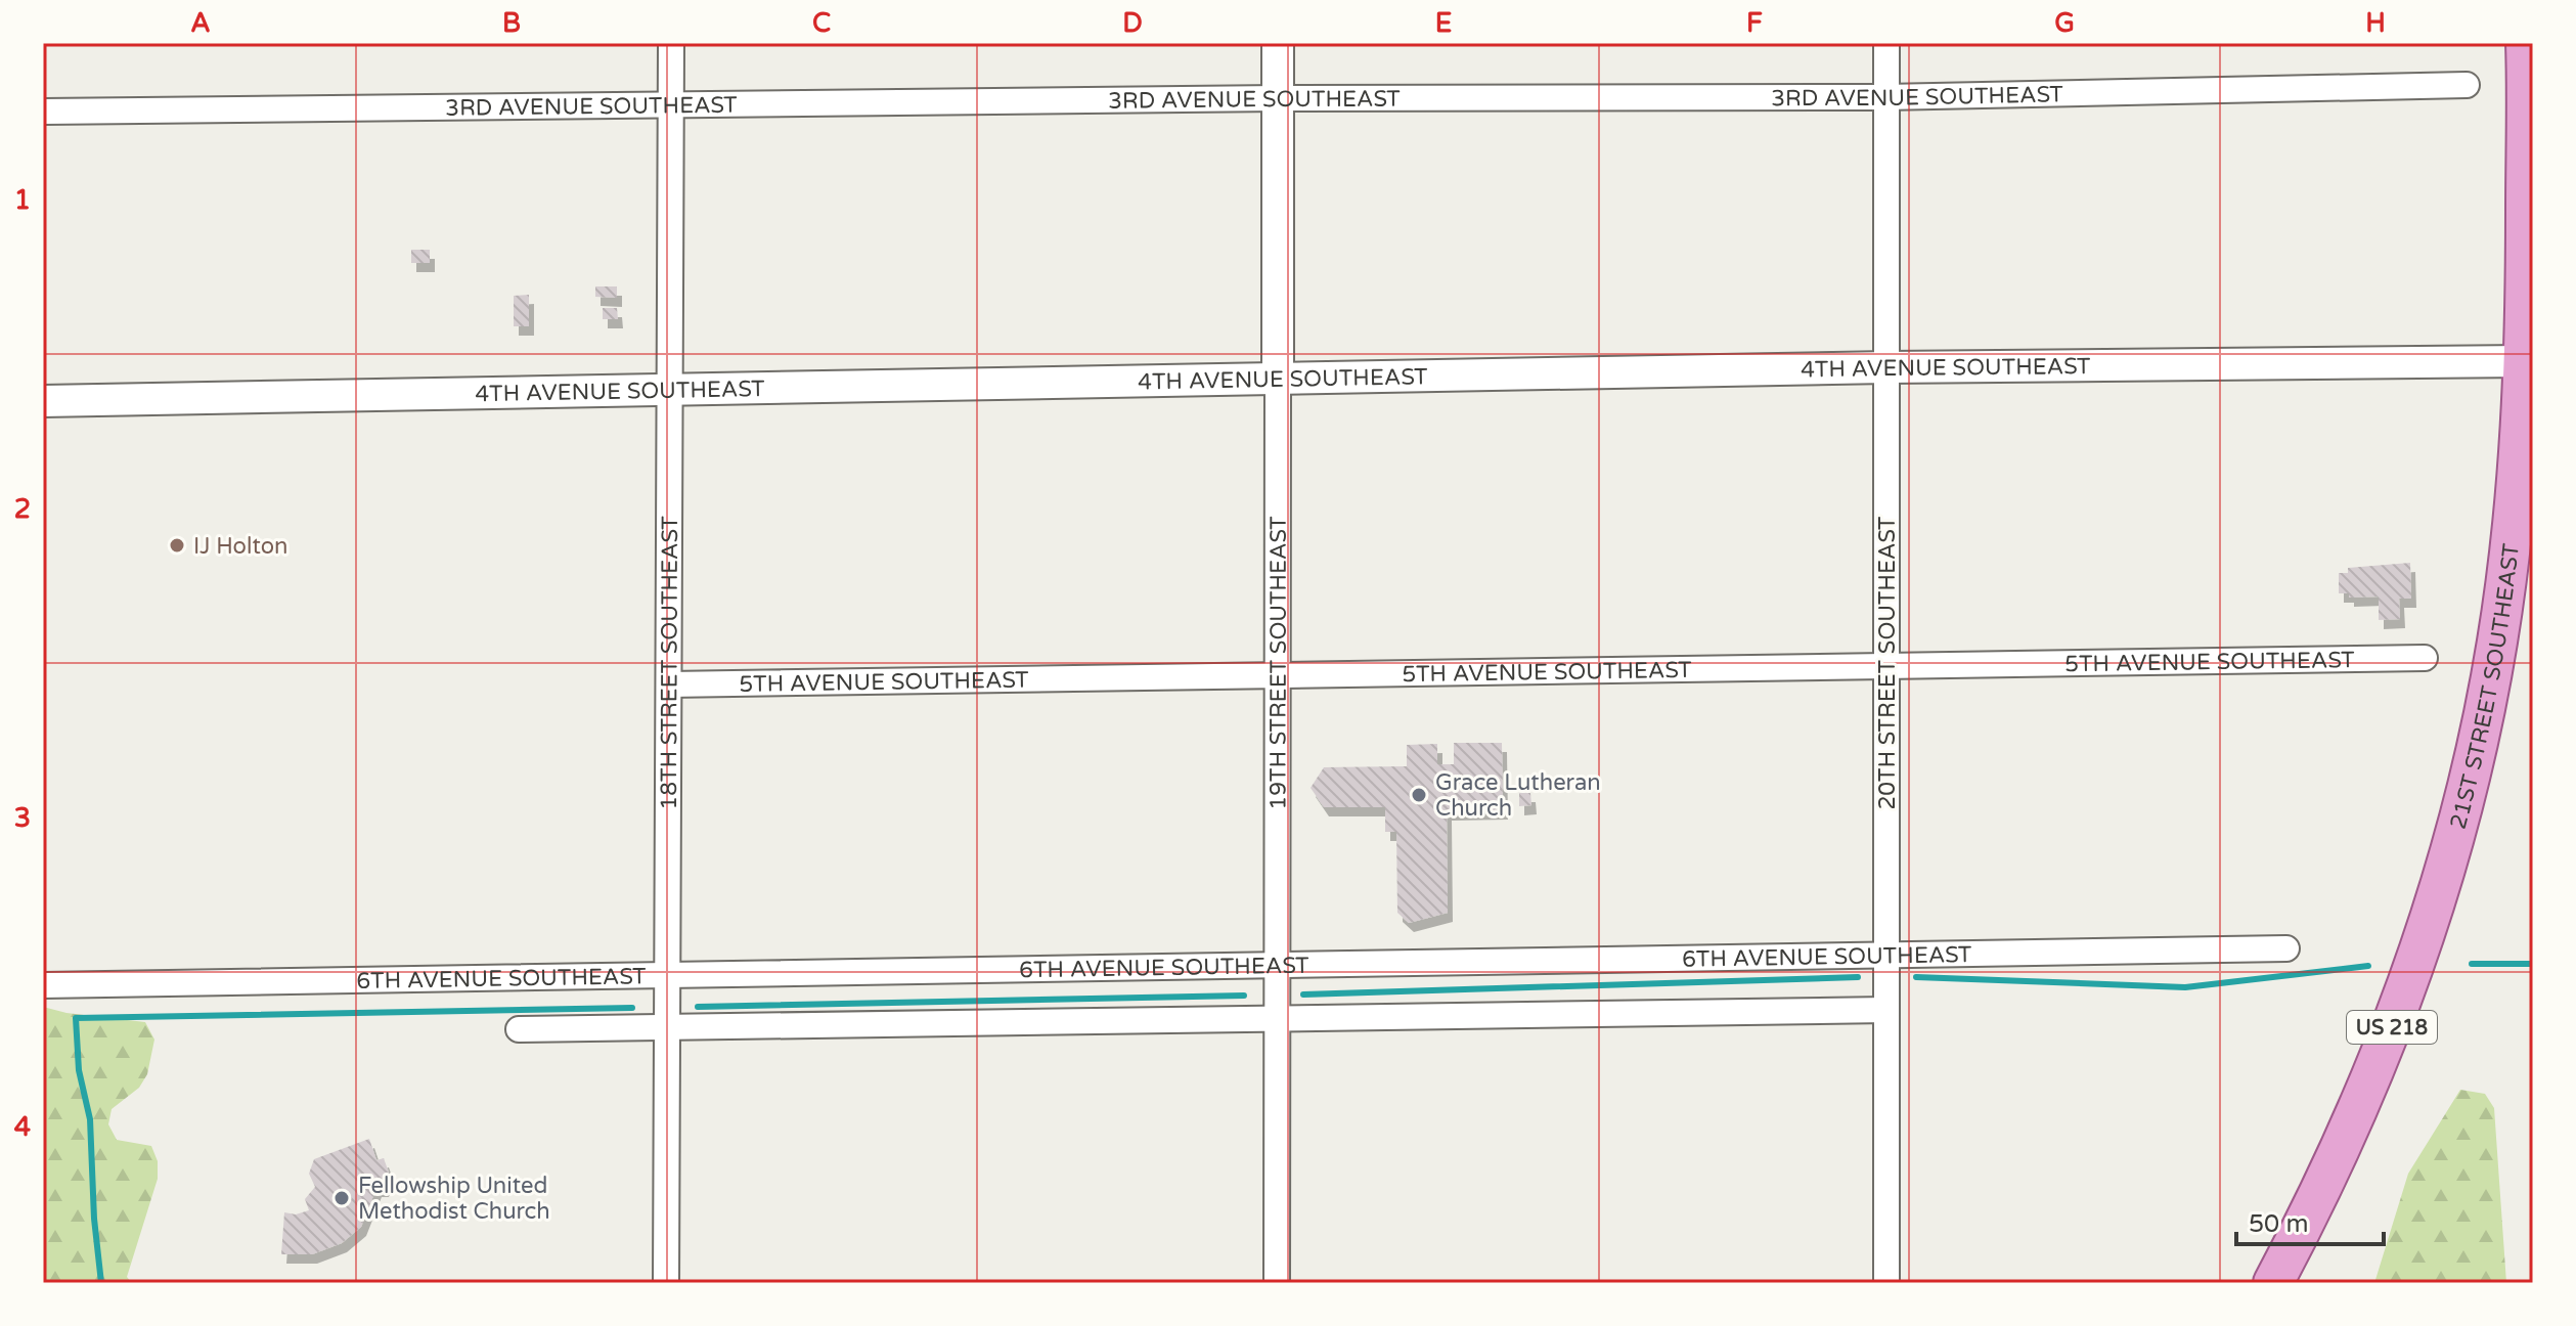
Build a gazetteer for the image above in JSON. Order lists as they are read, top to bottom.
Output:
{
  "streets": {
    "main road": ["21ST STREET SOUTHEAST", "US 218"],
    "street": [
      "3RD AVENUE SOUTHEAST",
      "4TH AVENUE SOUTHEAST",
      "5TH AVENUE SOUTHEAST",
      "18TH STREET SOUTHEAST",
      "19TH STREET SOUTHEAST",
      "20TH STREET SOUTHEAST",
      "6TH AVENUE SOUTHEAST"
    ]
  },
  "crossings": [
    ["3RD AVENUE SOUTHEAST", "18TH STREET SOUTHEAST"],
    ["3RD AVENUE SOUTHEAST", "19TH STREET SOUTHEAST"],
    ["3RD AVENUE SOUTHEAST", "20TH STREET SOUTHEAST"],
    ["4TH AVENUE SOUTHEAST", "18TH STREET SOUTHEAST"],
    ["4TH AVENUE SOUTHEAST", "19TH STREET SOUTHEAST"],
    ["4TH AVENUE SOUTHEAST", "20TH STREET SOUTHEAST"],
    ["4TH AVENUE SOUTHEAST", "21ST STREET SOUTHEAST"],
    ["5TH AVENUE SOUTHEAST", "18TH STREET SOUTHEAST"],
    ["5TH AVENUE SOUTHEAST", "19TH STREET SOUTHEAST"],
    ["5TH AVENUE SOUTHEAST", "20TH STREET SOUTHEAST"],
    ["18TH STREET SOUTHEAST", "6TH AVENUE SOUTHEAST"],
    ["19TH STREET SOUTHEAST", "6TH AVENUE SOUTHEAST"],
    ["20TH STREET SOUTHEAST", "6TH AVENUE SOUTHEAST"]
  ],
  "places": ["IJ Holton", "Grace Lutheran Church", "Fellowship United Methodist Church"],
  "scale_bar": "50 m",
  "grid": {
    "columns": [
      "A",
      "B",
      "C",
      "D",
      "E",
      "F",
      "G",
      "H"
    ],
    "rows": [
      "1",
      "2",
      "3",
      "4"
    ]
  }
}
